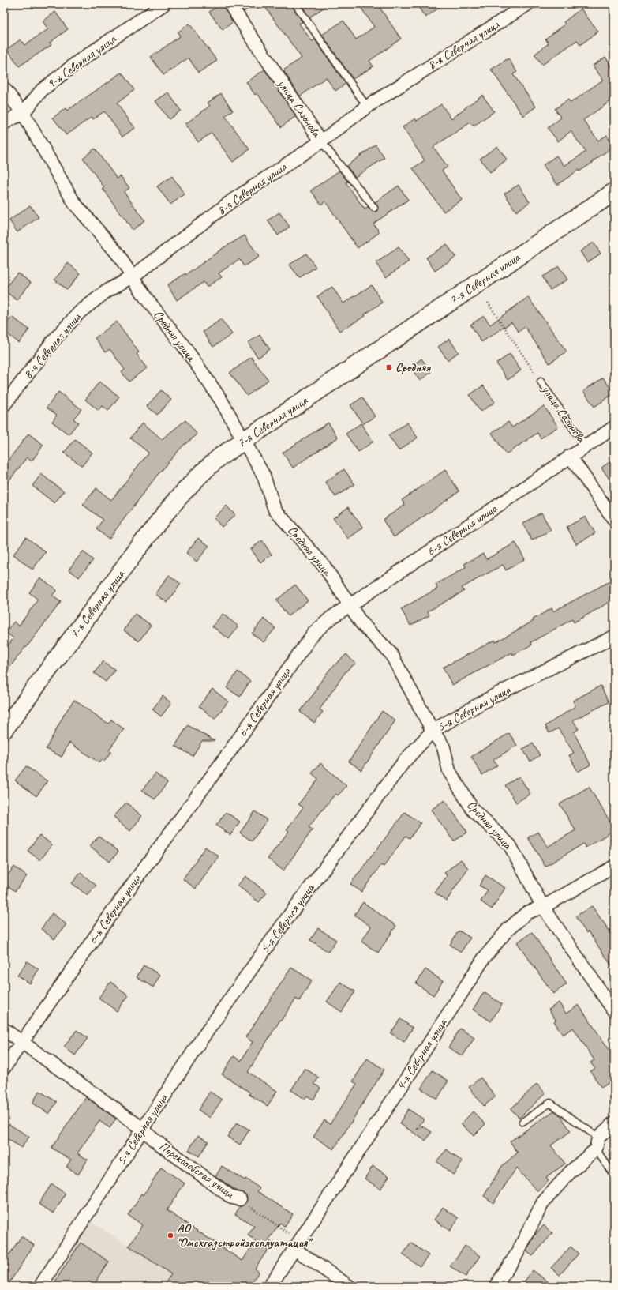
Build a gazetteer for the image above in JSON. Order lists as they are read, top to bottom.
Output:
{
  "streets": {
    "main road": ["7-я Северная улица"],
    "street": [
      "8-я Северная улица",
      "9-я Северная улица",
      "улица Сазонова",
      "Средняя улица",
      "6-я Северная улица",
      "5-я Северная улица",
      "4-я Северная улица",
      "Перекоповская улица"
    ]
  },
  "crossings": [
    ["8-я Северная улица", "улица Сазонова"],
    ["8-я Северная улица", "Средняя улица"],
    ["9-я Северная улица", "Средняя улица"],
    ["улица Сазонова", "6-я Северная улица"],
    ["7-я Северная улица", "Средняя улица"],
    ["Средняя улица", "6-я Северная улица"],
    ["Средняя улица", "5-я Северная улица"],
    ["Средняя улица", "4-я Северная улица"],
    ["6-я Северная улица", "Перекоповская улица"],
    ["5-я Северная улица", "Перекоповская улица"],
    ["4-я Северная улица", "Перекоповская улица"]
  ],
  "places": {
    "transit": ["Средняя"],
    "other": ["АО \"Омскгазстройэксплуатация\""]
  }
}
